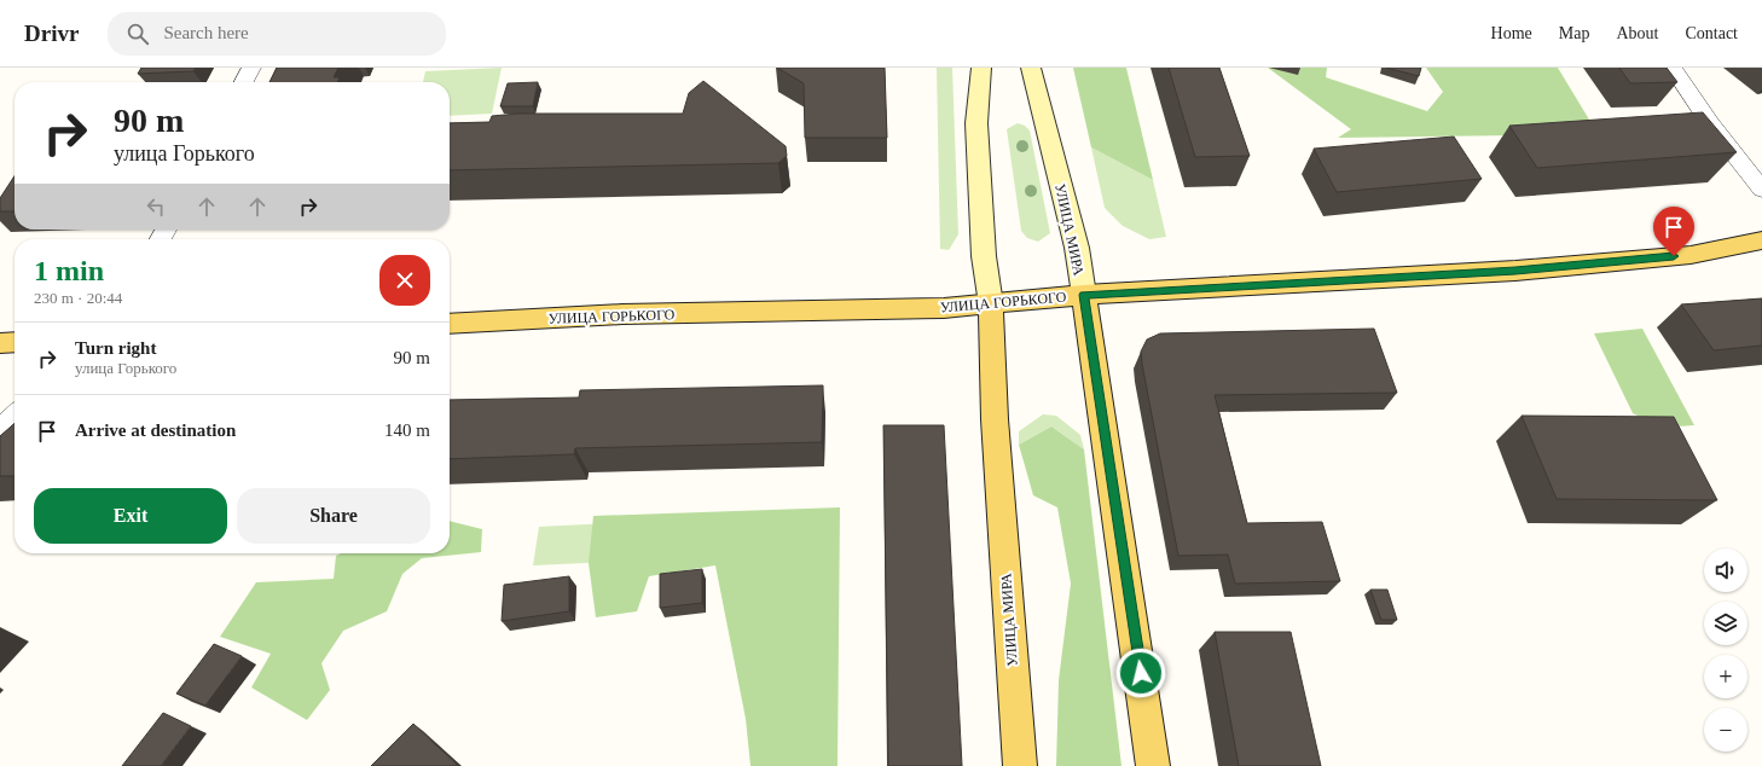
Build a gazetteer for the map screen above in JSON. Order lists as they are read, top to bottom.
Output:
{
  "streets": {
    "main road": ["УЛИЦА МИРА", "УЛИЦА ГОРЬКОГО"]
  },
  "crossings": [
    ["УЛИЦА МИРА", "УЛИЦА ГОРЬКОГО"]
  ],
  "page": {
    "header": "Drivr",
    "search": "Search here",
    "nav": [
      "Home",
      "Map",
      "About",
      "Contact"
    ],
    "turn": ["90 m", "улица Горького"],
    "heading": ["1 min", "230 m · 20:44"],
    "list": [
      {
        "name": "Turn right",
        "note": "улица Горького",
        "value": "90 m"
      },
      {
        "name": "Arrive at destination",
        "value": "140 m"
      }
    ],
    "buttons": ["Exit", "Share"],
    "map_buttons": ["+", "−"]
  }
}
